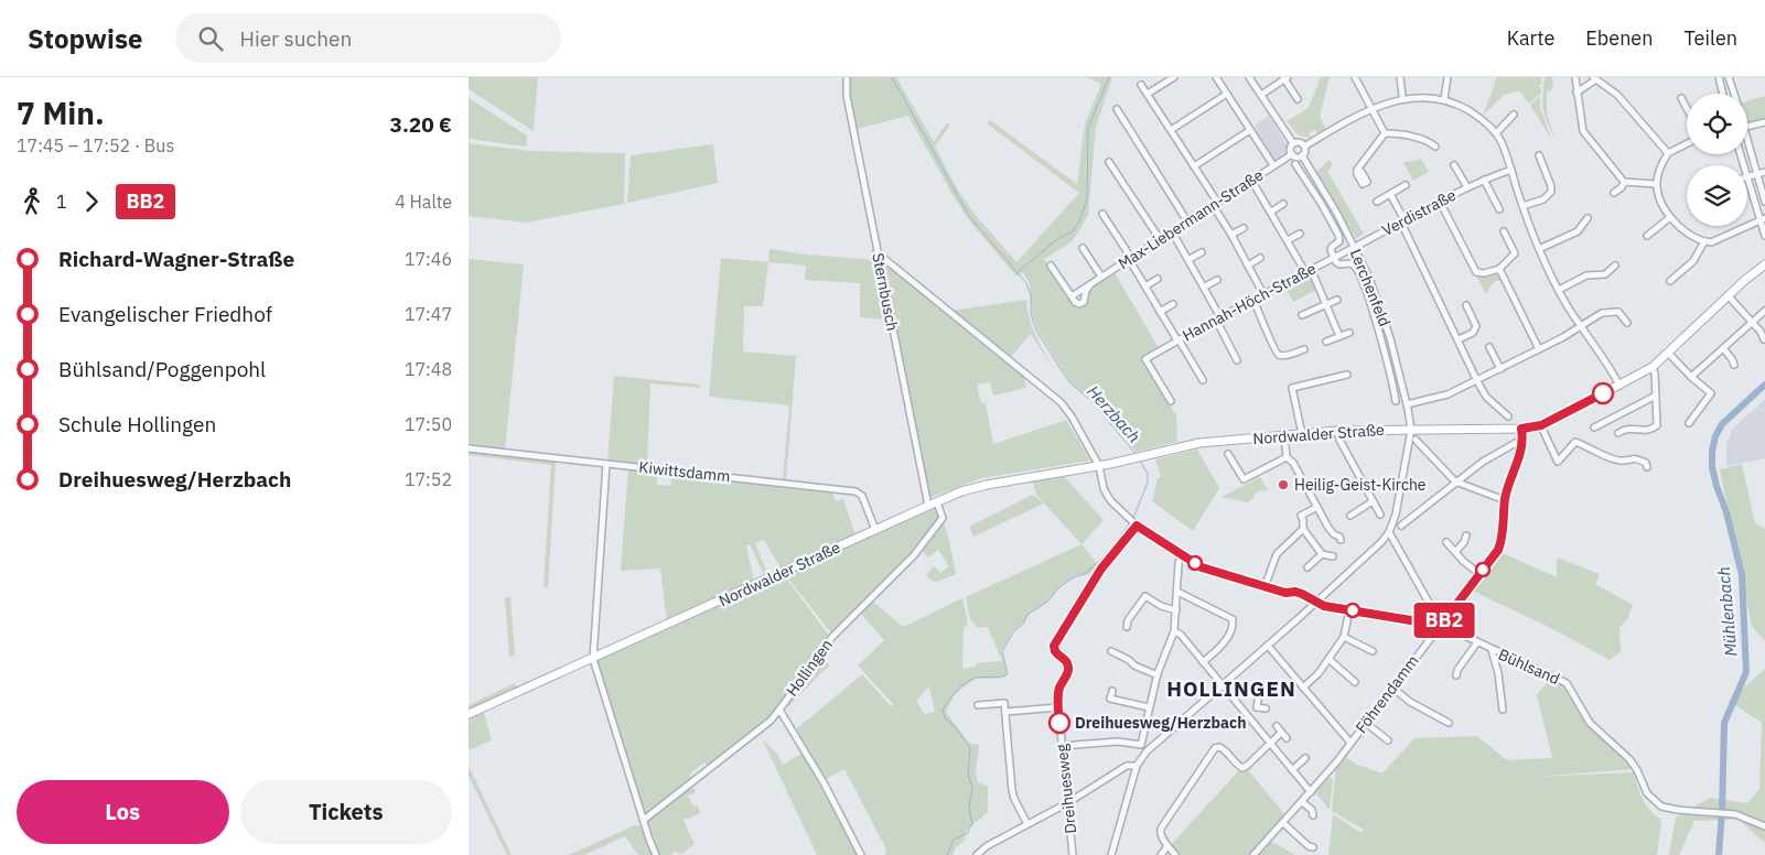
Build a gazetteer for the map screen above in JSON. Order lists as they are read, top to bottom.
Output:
{
  "streets": {
    "main road": ["Nordwalder Straße"],
    "street": [
      "Verdistraße",
      "Max-Liebermann-Straße",
      "Lerchenfeld",
      "Sternbusch",
      "Hannah-Höch-Straße",
      "Kiwittsdamm",
      "Bühlsand",
      "Hollingen",
      "Föhrendamm",
      "Dreihuesweg"
    ]
  },
  "crossings": [
    ["Verdistraße", "Lerchenfeld"],
    ["Verdistraße", "Hannah-Höch-Straße"],
    ["Max-Liebermann-Straße", "Lerchenfeld"],
    ["Lerchenfeld", "Hannah-Höch-Straße"],
    ["Lerchenfeld", "Nordwalder Straße"],
    ["Sternbusch", "Nordwalder Straße"],
    ["Nordwalder Straße", "Kiwittsdamm"],
    ["Nordwalder Straße", "Bühlsand"],
    ["Nordwalder Straße", "Hollingen"],
    ["Nordwalder Straße", "Föhrendamm"],
    ["Bühlsand", "Föhrendamm"],
    ["Bühlsand", "Dreihuesweg"]
  ],
  "districts": ["HOLLINGEN"],
  "water": ["Herzbach", "Mühlenbach"],
  "places": ["Heilig-Geist-Kirche", "Dreihuesweg/Herzbach"],
  "lines": ["bus line BB2"],
  "page": {
    "header": "Stopwise",
    "search": "Hier suchen",
    "nav": ["Karte", "Ebenen", "Teilen"],
    "heading": ["7 Min.", "17:45 – 17:52 · Bus", "3.20 €"],
    "on_map": "BB2",
    "legs": ["1", "BB2", "4 Halte"],
    "list": [
      {
        "name": "Richard-Wagner-Straße",
        "value": "17:46"
      },
      {
        "name": "Evangelischer Friedhof",
        "value": "17:47"
      },
      {
        "name": "Bühlsand/Poggenpohl",
        "value": "17:48"
      },
      {
        "name": "Schule Hollingen",
        "value": "17:50"
      },
      {
        "name": "Dreihuesweg/Herzbach",
        "value": "17:52"
      }
    ],
    "buttons": ["Los", "Tickets"]
  }
}
